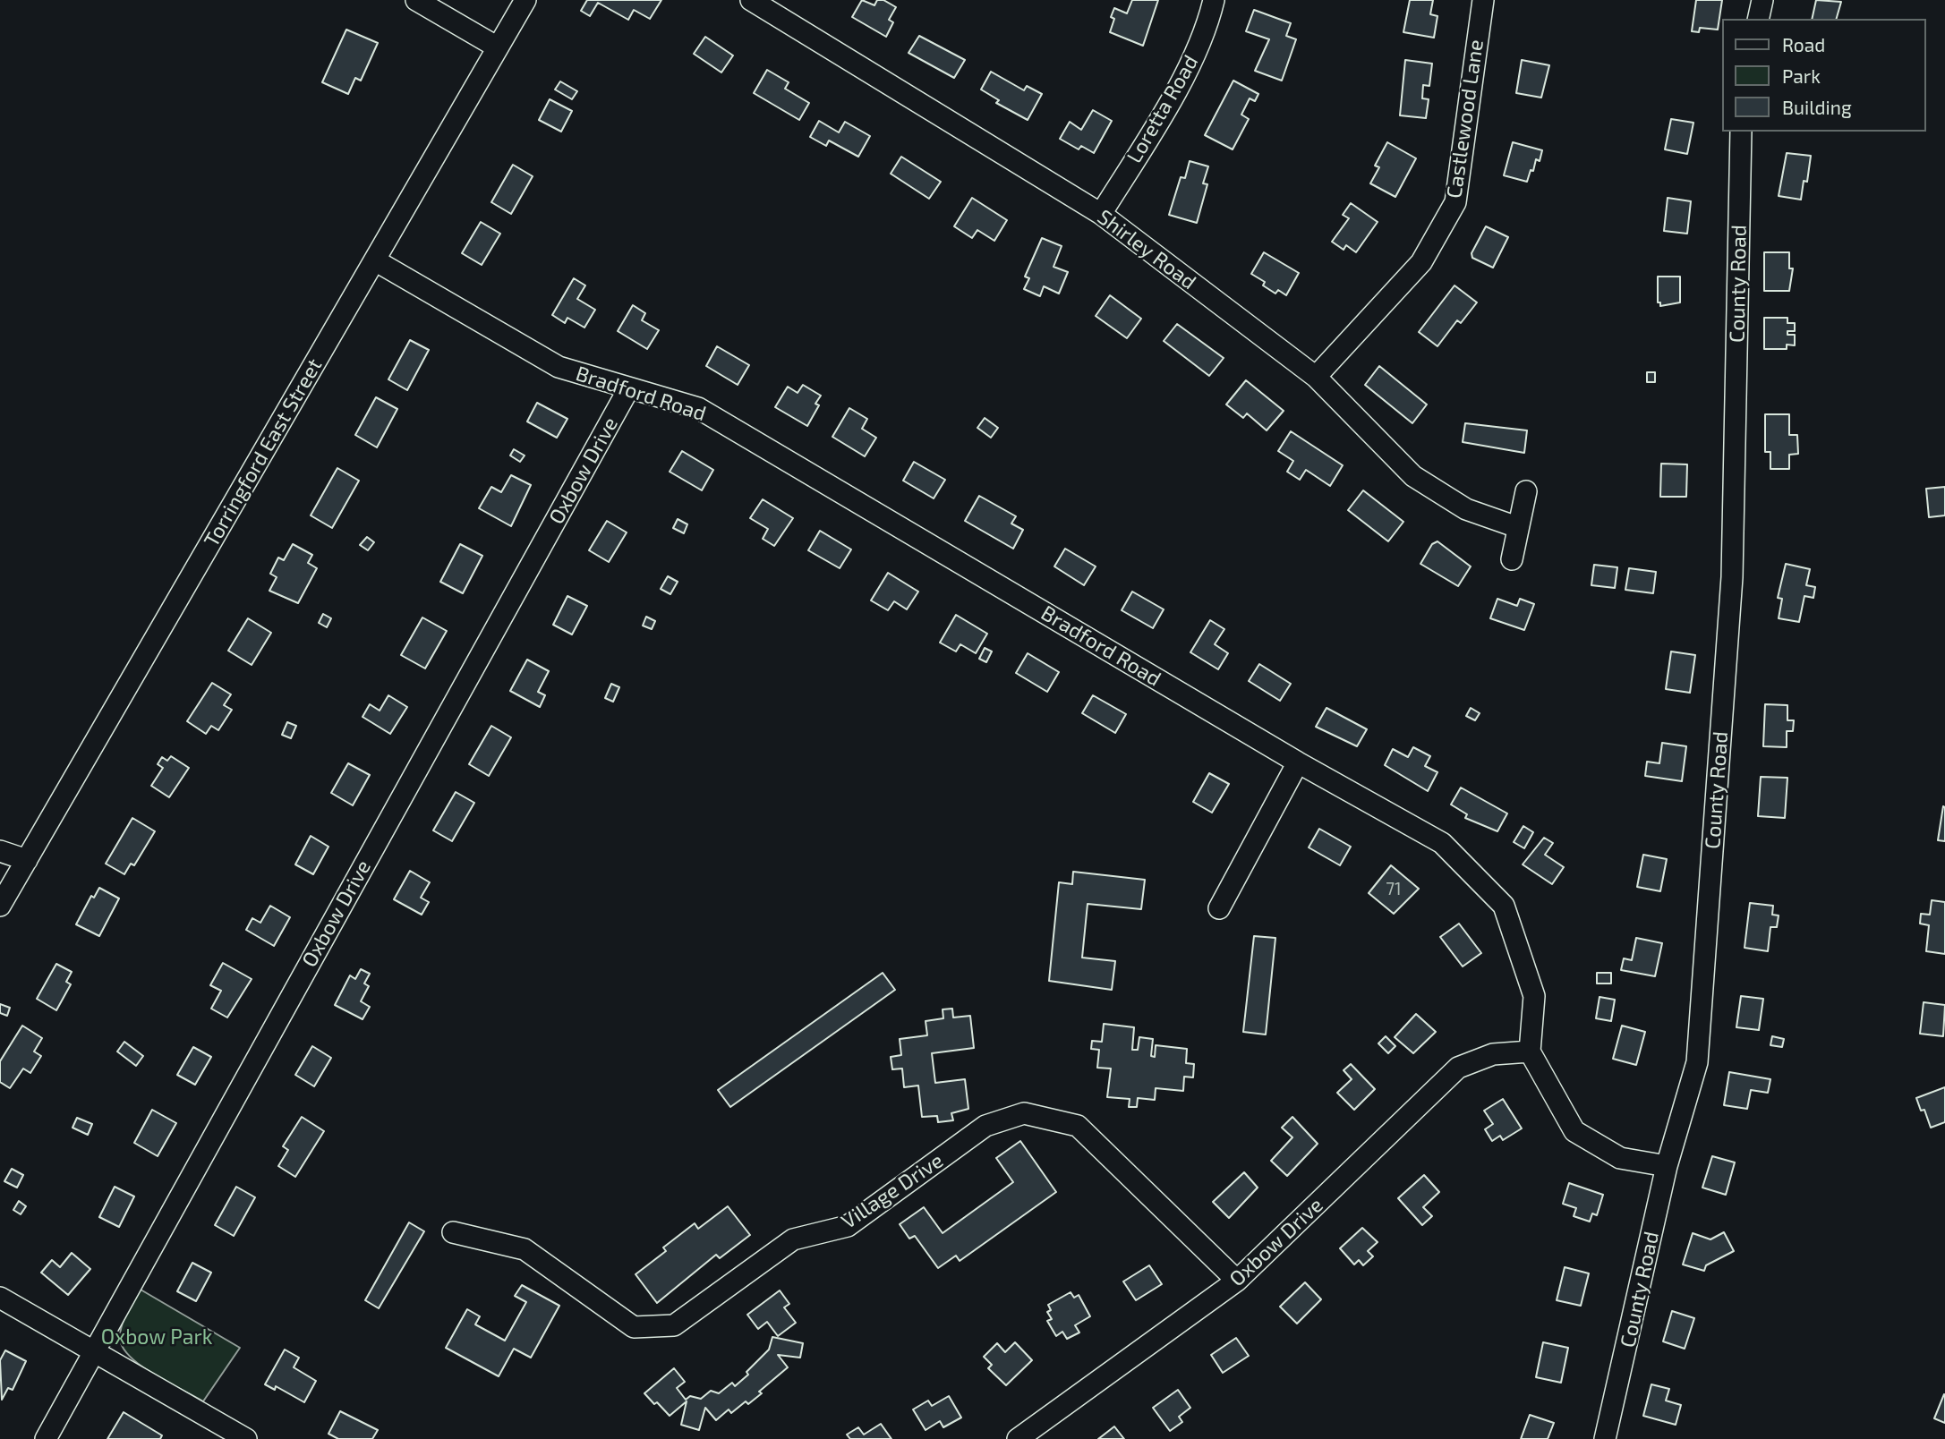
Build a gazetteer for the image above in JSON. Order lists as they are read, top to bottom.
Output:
{
  "streets": {
    "street": [
      "Loretta Road",
      "Castlewood Lane",
      "Shirley Road",
      "County Road",
      "Bradford Road",
      "Torringford East Street",
      "Oxbow Drive",
      "Village Drive"
    ]
  },
  "crossings": [
    ["Loretta Road", "Shirley Road"],
    ["Castlewood Lane", "Shirley Road"],
    ["Bradford Road", "Torringford East Street"],
    ["Bradford Road", "Oxbow Drive"],
    ["Oxbow Drive", "Village Drive"]
  ],
  "parks": ["Oxbow Park"],
  "house_numbers": ["71"],
  "legend": ["Road", "Park", "Building"]
}
